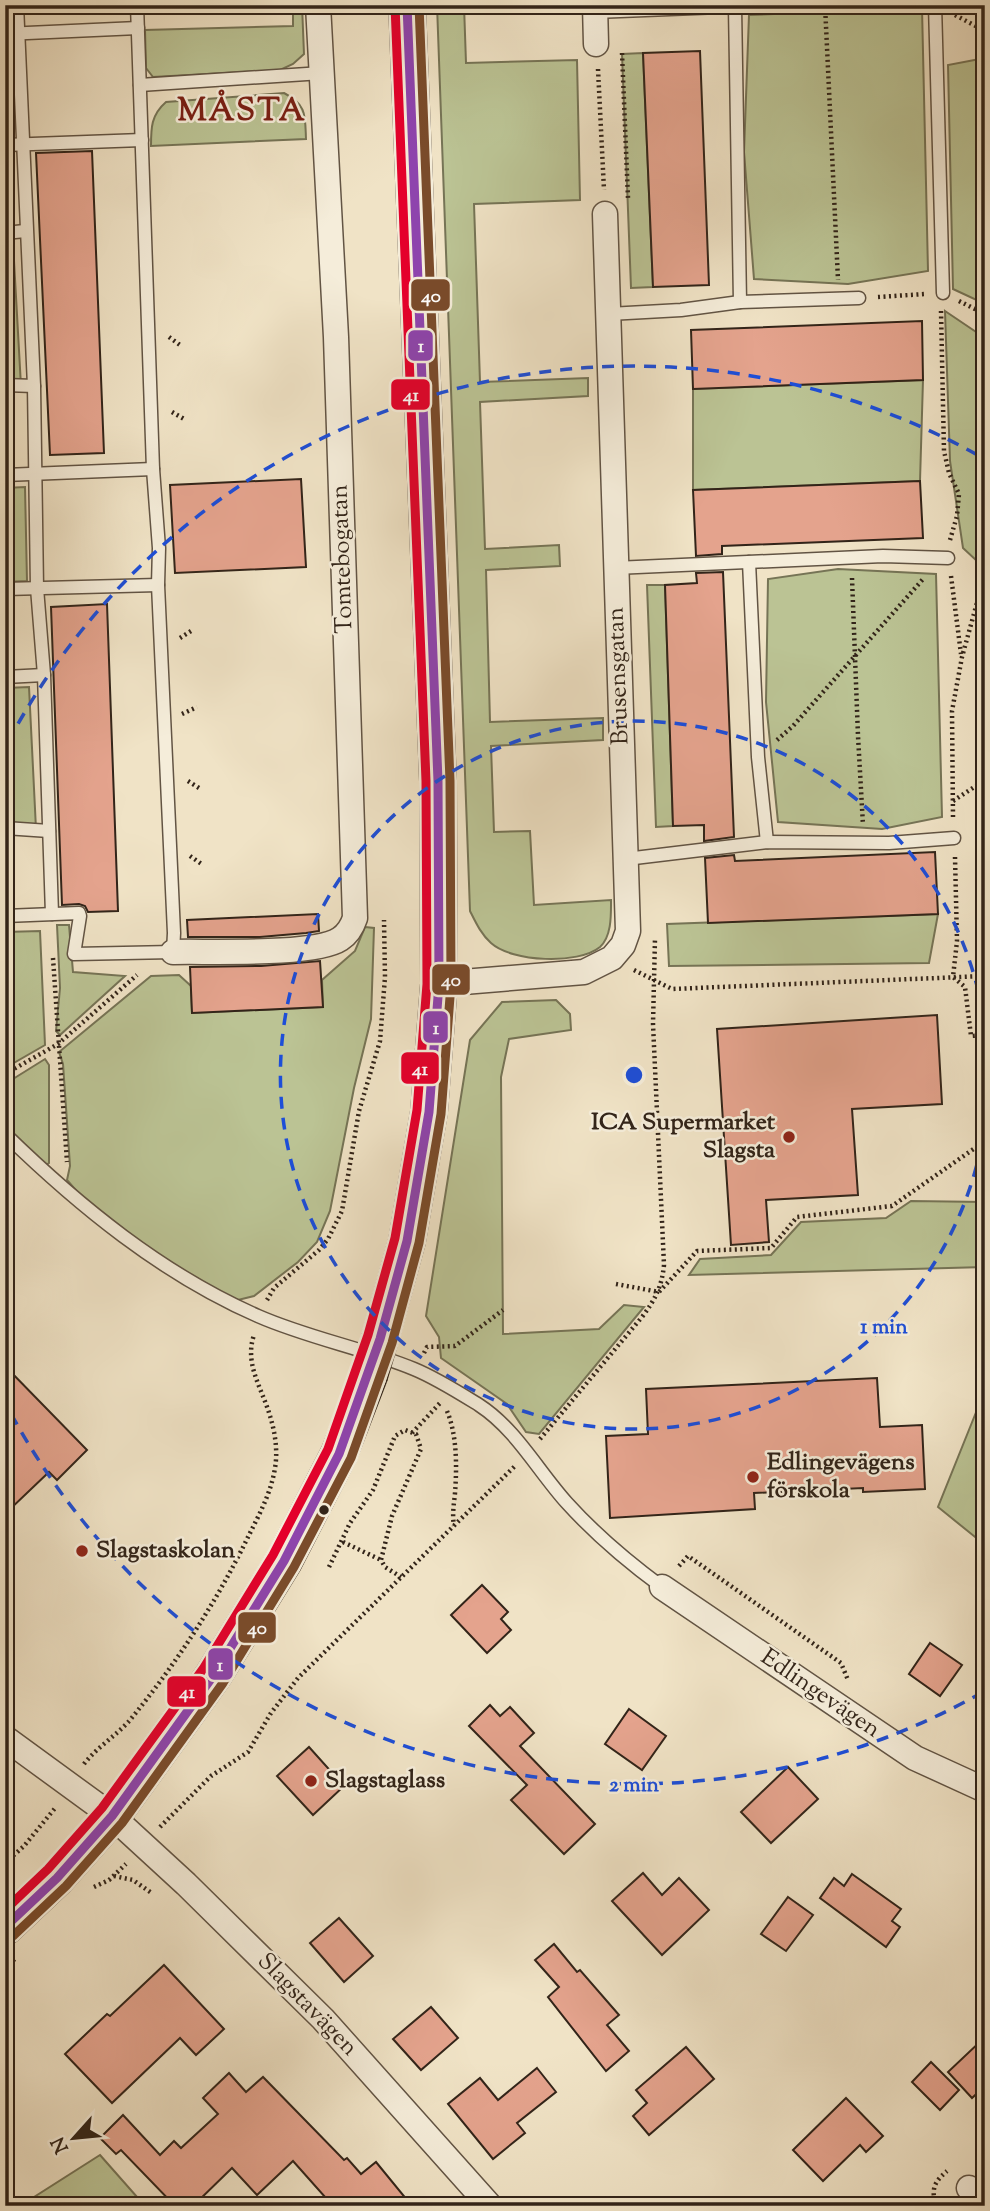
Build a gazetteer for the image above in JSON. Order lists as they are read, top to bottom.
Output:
{
  "streets": {
    "street": [
      "Tomtebogatan",
      "Brusensgatan",
      "Edlingevägen",
      "Slagstavägen"
    ]
  },
  "districts": ["MÅSTA"],
  "places": [
    "ICA Supermarket Slagsta",
    "Edlingevägens förskola",
    "Slagstaskolan",
    "Slagstaglass"
  ],
  "lines": ["transit line 1", "transit line 40", "transit line 41"],
  "north": "bottom left",
  "rings": ["1 min", "2 min"]
}
